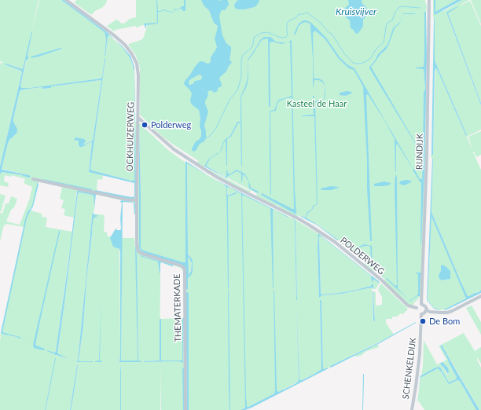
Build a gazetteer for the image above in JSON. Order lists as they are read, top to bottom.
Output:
{
  "streets": {
    "street": [
      "OCKHUIZERWEG",
      "RIJNDIJK",
      "POLDERWEG",
      "THEMATERKADE",
      "SCHENKELDIJK"
    ]
  },
  "crossings": [
    ["OCKHUIZERWEG", "POLDERWEG"],
    ["OCKHUIZERWEG", "THEMATERKADE"],
    ["RIJNDIJK", "POLDERWEG"],
    ["RIJNDIJK", "SCHENKELDIJK"],
    ["POLDERWEG", "SCHENKELDIJK"]
  ],
  "water": ["Kruisvijver"],
  "parks": ["Kasteel de Haar"],
  "places": ["Polderweg", "De Bom"]
}
